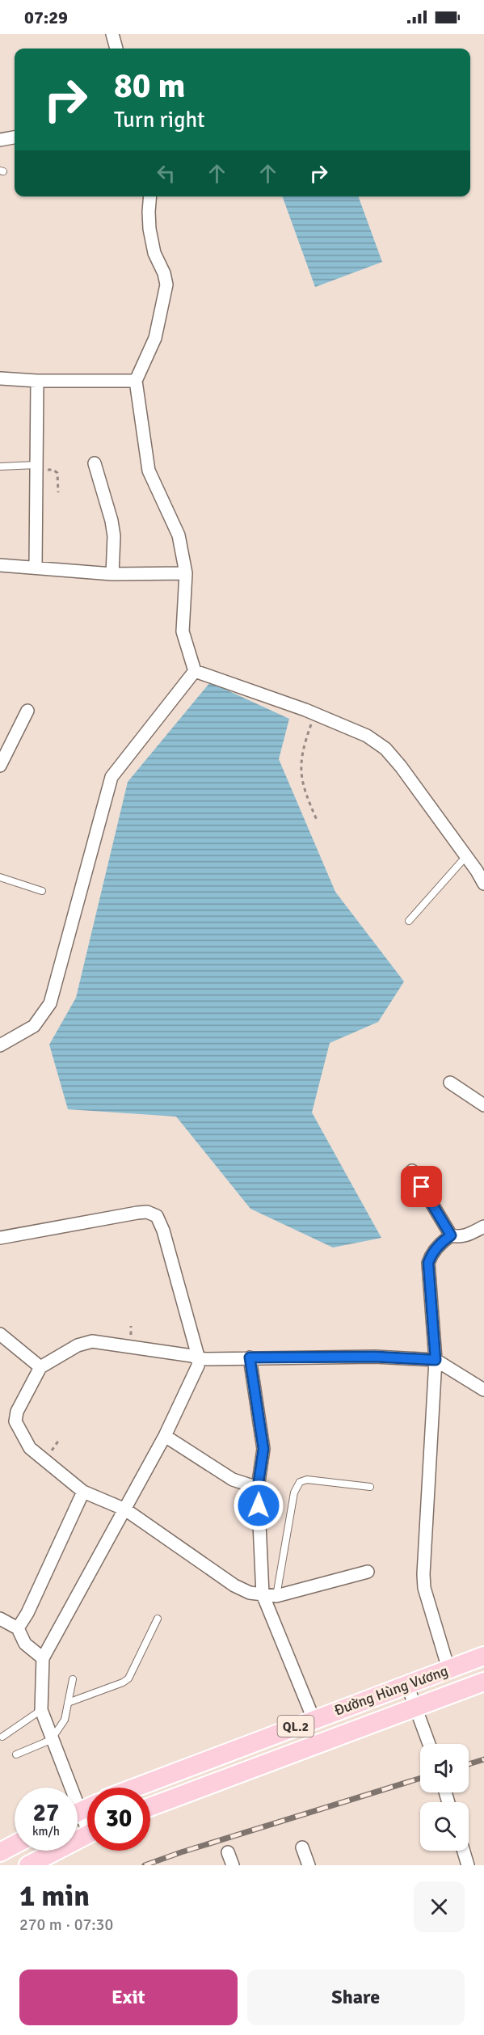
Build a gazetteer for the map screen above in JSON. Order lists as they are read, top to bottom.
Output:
{
  "streets": {
    "main road": ["Đường Hùng Vương", "QL.2"]
  },
  "page": {
    "status": "07:29",
    "turn": ["80 m", "Turn right"],
    "speed": "27 km/h",
    "limit": "30",
    "heading": ["1 min", "270 m · 07:30"],
    "buttons": ["Exit", "Share"]
  }
}
